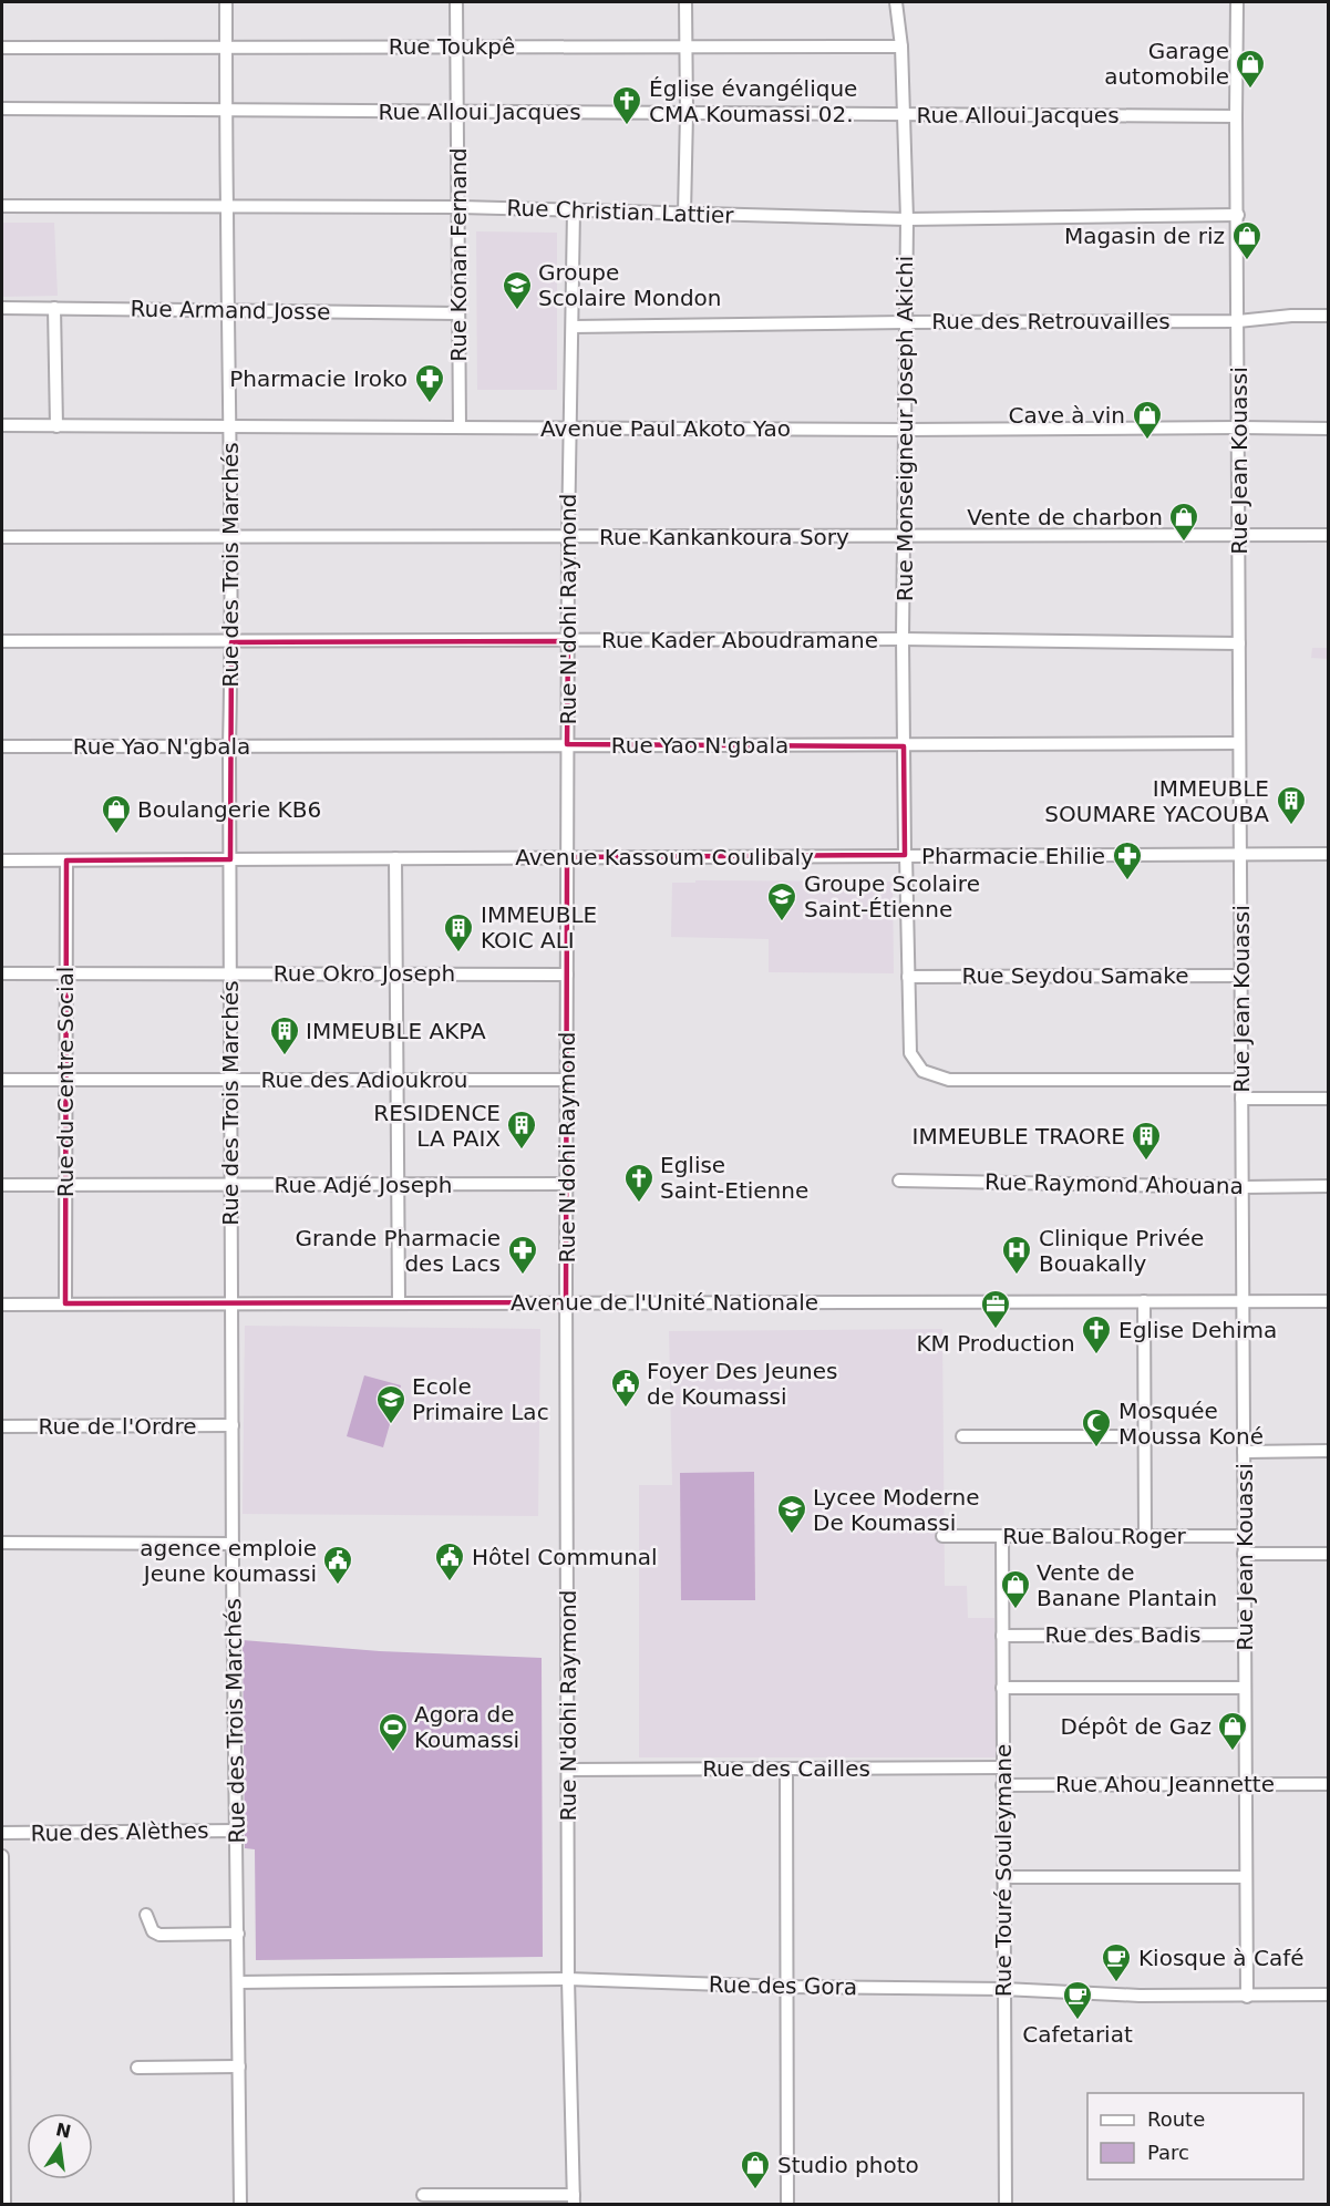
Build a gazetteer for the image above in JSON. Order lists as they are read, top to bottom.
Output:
{
  "streets": {
    "street": [
      "Rue Toukpê",
      "Rue Alloui Jacques",
      "Rue Christian Lattier",
      "Rue Konan Fernand",
      "Rue Armand Josse",
      "Rue des Retrouvailles",
      "Avenue Paul Akoto Yao",
      "Rue Monseigneur Joseph Akichi",
      "Rue Jean Kouassi",
      "Rue Kankankoura Sory",
      "Rue des Trois Marchés",
      "Rue N'dohi Raymond",
      "Rue Kader Aboudramane",
      "Rue Yao N'gbala",
      "Avenue Kassoum Coulibaly",
      "Rue Okro Joseph",
      "Rue Seydou Samake",
      "Rue des Adioukrou",
      "Rue du Centre Social",
      "Rue Raymond Ahouana",
      "Rue Adjé Joseph",
      "Avenue de l'Unité Nationale",
      "Rue de l'Ordre",
      "Rue Balou Roger",
      "Rue des Badis",
      "Rue des Cailles",
      "Rue Ahou Jeannette",
      "Rue des Alèthes",
      "Rue Touré Souleymane",
      "Rue des Gora"
    ]
  },
  "crossings": [
    ["Rue Toukpê", "Rue Konan Fernand"],
    ["Rue Toukpê", "Rue Monseigneur Joseph Akichi"],
    ["Rue Toukpê", "Rue des Trois Marchés"],
    ["Rue Alloui Jacques", "Rue Konan Fernand"],
    ["Rue Alloui Jacques", "Rue Monseigneur Joseph Akichi"],
    ["Rue Alloui Jacques", "Rue Jean Kouassi"],
    ["Rue Alloui Jacques", "Rue des Trois Marchés"],
    ["Rue Christian Lattier", "Rue Konan Fernand"],
    ["Rue Christian Lattier", "Rue Monseigneur Joseph Akichi"],
    ["Rue Christian Lattier", "Rue Jean Kouassi"],
    ["Rue Christian Lattier", "Rue des Trois Marchés"],
    ["Rue Christian Lattier", "Rue N'dohi Raymond"],
    ["Rue Konan Fernand", "Rue Armand Josse"],
    ["Rue Konan Fernand", "Avenue Paul Akoto Yao"],
    ["Rue Armand Josse", "Rue des Trois Marchés"],
    ["Rue des Retrouvailles", "Rue Monseigneur Joseph Akichi"],
    ["Rue des Retrouvailles", "Rue Jean Kouassi"],
    ["Rue des Retrouvailles", "Rue N'dohi Raymond"],
    ["Avenue Paul Akoto Yao", "Rue Monseigneur Joseph Akichi"],
    ["Avenue Paul Akoto Yao", "Rue Jean Kouassi"],
    ["Avenue Paul Akoto Yao", "Rue des Trois Marchés"],
    ["Avenue Paul Akoto Yao", "Rue N'dohi Raymond"],
    ["Rue Monseigneur Joseph Akichi", "Rue Jean Kouassi"],
    ["Rue Monseigneur Joseph Akichi", "Rue Kankankoura Sory"],
    ["Rue Monseigneur Joseph Akichi", "Rue Kader Aboudramane"],
    ["Rue Monseigneur Joseph Akichi", "Rue Yao N'gbala"],
    ["Rue Monseigneur Joseph Akichi", "Avenue Kassoum Coulibaly"],
    ["Rue Monseigneur Joseph Akichi", "Rue Seydou Samake"],
    ["Rue Jean Kouassi", "Rue Kankankoura Sory"],
    ["Rue Jean Kouassi", "Rue Kader Aboudramane"],
    ["Rue Jean Kouassi", "Rue Yao N'gbala"],
    ["Rue Jean Kouassi", "Avenue Kassoum Coulibaly"],
    ["Rue Jean Kouassi", "Rue Seydou Samake"],
    ["Rue Jean Kouassi", "Rue Raymond Ahouana"],
    ["Rue Jean Kouassi", "Avenue de l'Unité Nationale"],
    ["Rue Jean Kouassi", "Rue Balou Roger"],
    ["Rue Jean Kouassi", "Rue des Badis"],
    ["Rue Jean Kouassi", "Rue Ahou Jeannette"],
    ["Rue Jean Kouassi", "Rue des Gora"],
    ["Rue Kankankoura Sory", "Rue des Trois Marchés"],
    ["Rue Kankankoura Sory", "Rue N'dohi Raymond"],
    ["Rue des Trois Marchés", "Rue Kader Aboudramane"],
    ["Rue des Trois Marchés", "Rue Yao N'gbala"],
    ["Rue des Trois Marchés", "Avenue Kassoum Coulibaly"],
    ["Rue des Trois Marchés", "Rue Okro Joseph"],
    ["Rue des Trois Marchés", "Rue des Adioukrou"],
    ["Rue des Trois Marchés", "Rue Adjé Joseph"],
    ["Rue des Trois Marchés", "Avenue de l'Unité Nationale"],
    ["Rue des Trois Marchés", "Rue de l'Ordre"],
    ["Rue des Trois Marchés", "Rue des Alèthes"],
    ["Rue des Trois Marchés", "Rue des Gora"],
    ["Rue N'dohi Raymond", "Rue Kader Aboudramane"],
    ["Rue N'dohi Raymond", "Rue Yao N'gbala"],
    ["Rue N'dohi Raymond", "Avenue Kassoum Coulibaly"],
    ["Rue N'dohi Raymond", "Rue Okro Joseph"],
    ["Rue N'dohi Raymond", "Rue des Adioukrou"],
    ["Rue N'dohi Raymond", "Rue Adjé Joseph"],
    ["Rue N'dohi Raymond", "Avenue de l'Unité Nationale"],
    ["Rue N'dohi Raymond", "Rue des Cailles"],
    ["Rue N'dohi Raymond", "Rue des Gora"],
    ["Avenue Kassoum Coulibaly", "Rue du Centre Social"],
    ["Rue Okro Joseph", "Rue du Centre Social"],
    ["Rue des Adioukrou", "Rue du Centre Social"],
    ["Rue du Centre Social", "Rue Adjé Joseph"],
    ["Rue du Centre Social", "Avenue de l'Unité Nationale"],
    ["Rue Balou Roger", "Rue Touré Souleymane"],
    ["Rue des Badis", "Rue Touré Souleymane"],
    ["Rue des Cailles", "Rue Touré Souleymane"],
    ["Rue Ahou Jeannette", "Rue Touré Souleymane"],
    ["Rue Touré Souleymane", "Rue des Gora"]
  ],
  "places": {
    "shop": [
      "Garage automobile",
      "Magasin de riz",
      "Cave à vin",
      "Vente de charbon",
      "Boulangerie KB6",
      "Vente de Banane Plantain",
      "Dépôt de Gaz",
      "Studio photo"
    ],
    "church": ["Église évangélique CMA Koumassi 02.", "Eglise Saint-Etienne", "Eglise Dehima"],
    "school or university": [
      "Groupe Scolaire Mondon",
      "Groupe Scolaire Saint-Étienne",
      "Ecole Primaire Lac",
      "Lycee Moderne De Koumassi"
    ],
    "pharmacy": ["Pharmacie Iroko", "Pharmacie Ehilie", "Grande Pharmacie des Lacs"],
    "building": [
      "IMMEUBLE SOUMARE YACOUBA",
      "IMMEUBLE KOIC ALI",
      "IMMEUBLE AKPA",
      "RESIDENCE LA PAIX",
      "IMMEUBLE TRAORE"
    ],
    "hospital": ["Clinique Privée Bouakally"],
    "office": ["KM Production"],
    "public building": ["Foyer Des Jeunes de Koumassi", "Hôtel Communal", "agence emploie Jeune koumassi"],
    "mosque": ["Mosquée Moussa Koné"],
    "sports": ["Agora de Koumassi"],
    "cafe": ["Kiosque à Café", "Cafetariat"]
  },
  "legend": ["Route", "Parc"],
  "north": "top"
}
